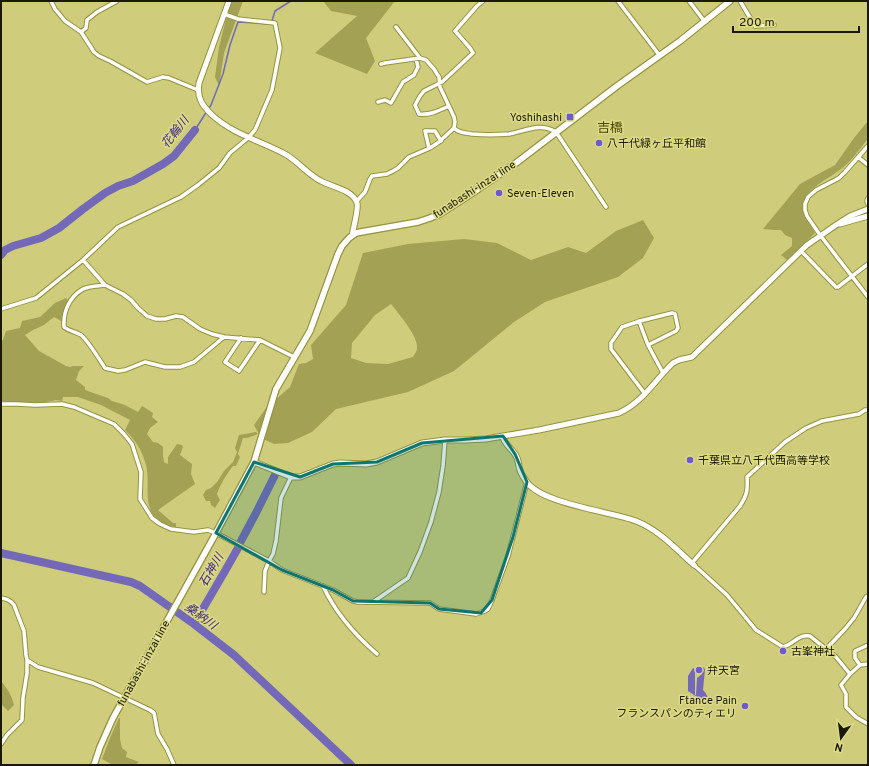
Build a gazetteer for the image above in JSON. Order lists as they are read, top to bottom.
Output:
{
  "streets": {
    "main road": ["funabashi-inzai line"]
  },
  "districts": ["吉橋"],
  "water": ["花輪川", "石神川", "桑納川"],
  "places": {
    "transit": ["Yoshihashi"],
    "other": [
      "八千代緑ヶ丘平和館",
      "Seven-Eleven",
      "千葉県立八千代西高等学校",
      "古峯神社",
      "弁天宮",
      "Ftance Pain フランスパンのティエリ"
    ]
  },
  "scale_bar": "200 m",
  "north": "bottom"
}
